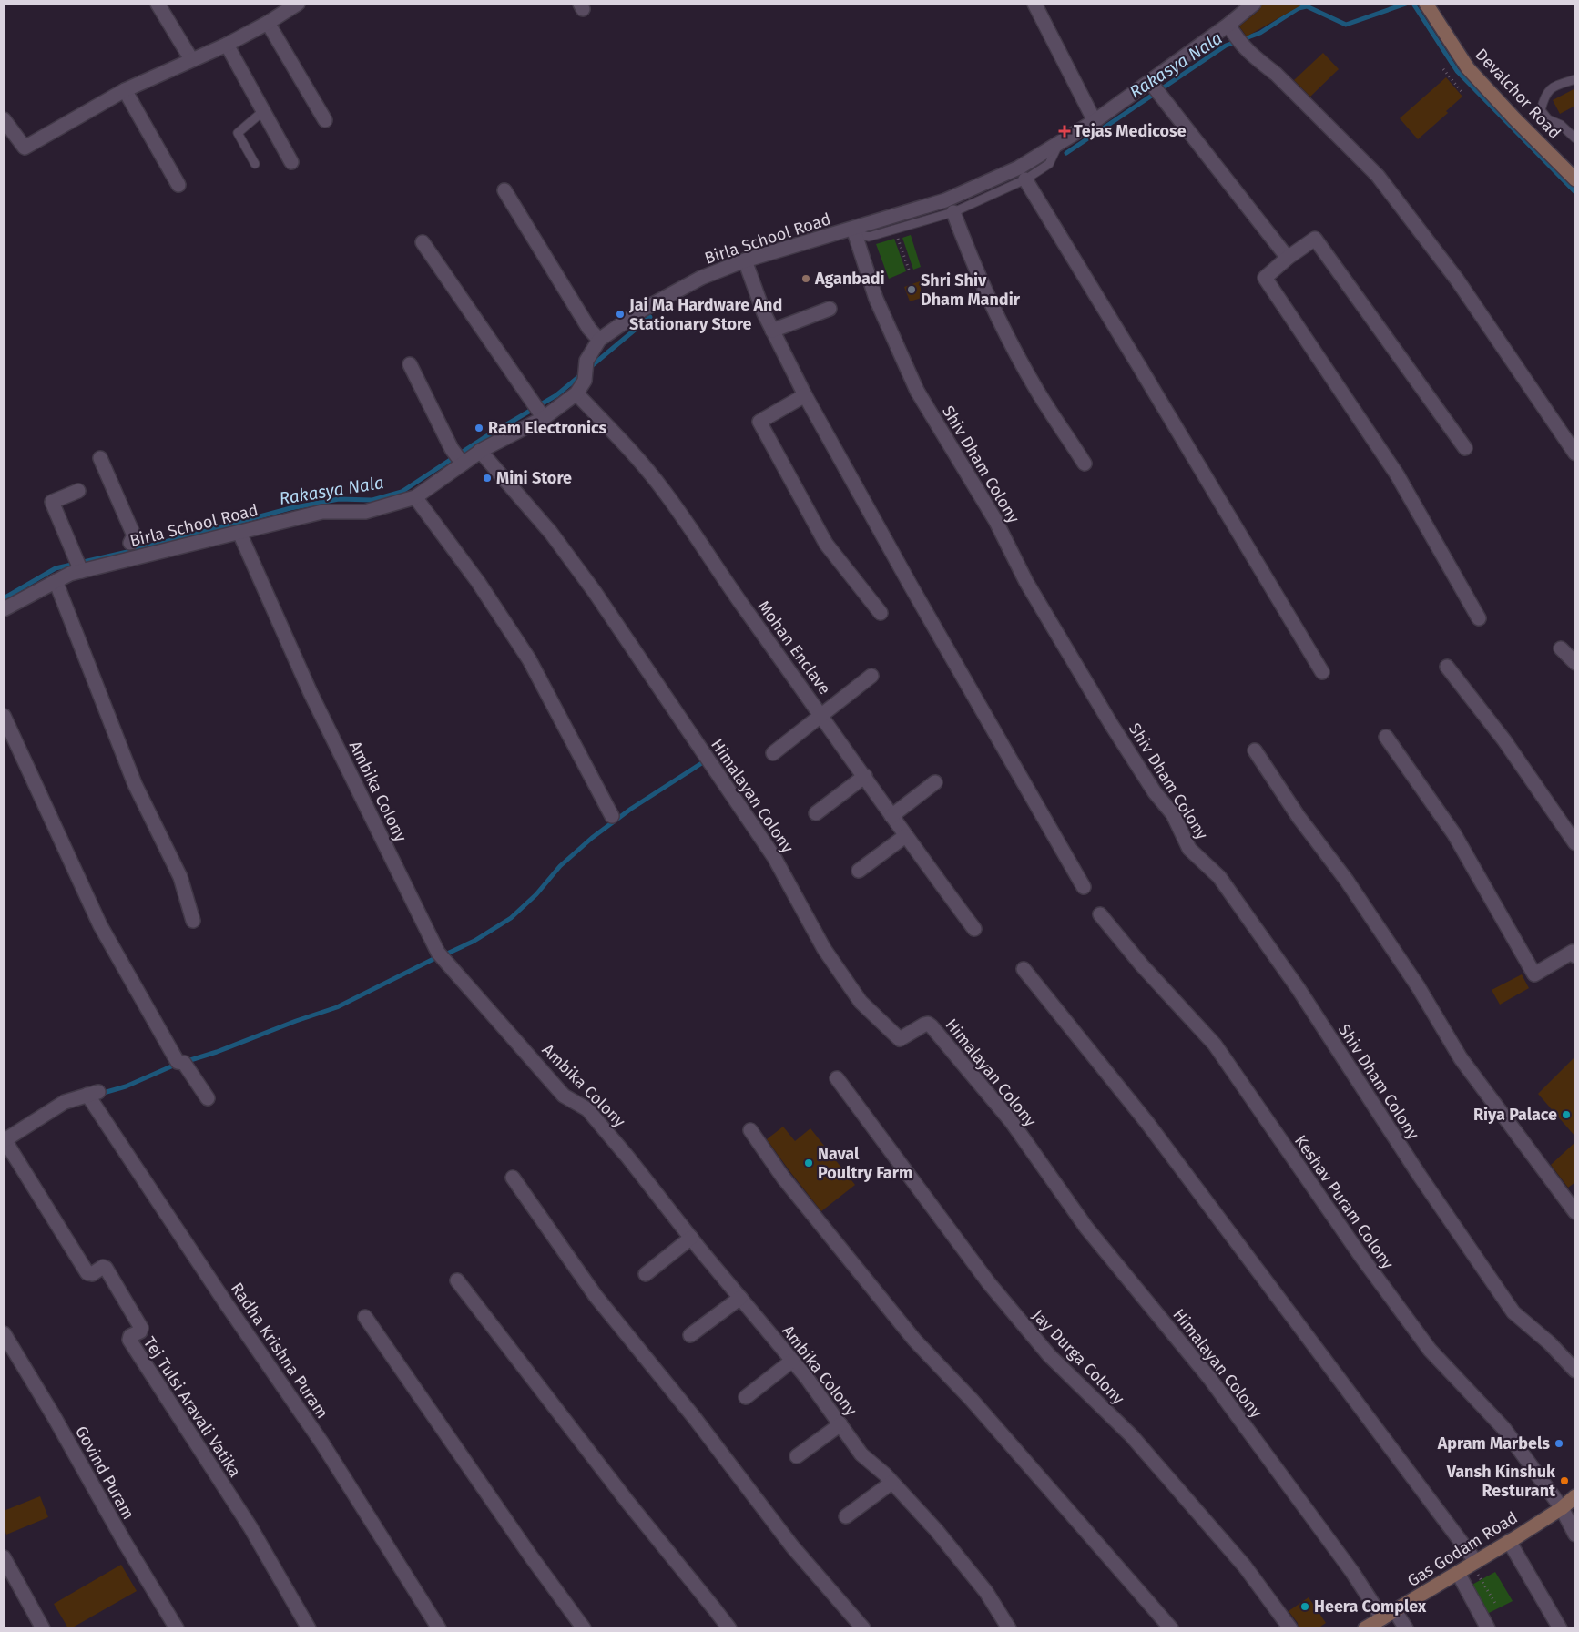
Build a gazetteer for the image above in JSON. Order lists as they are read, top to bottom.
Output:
{
  "streets": {
    "main road": ["Devalchor Road", "Gas Godam Road"],
    "street": [
      "Birla School Road",
      "Shiv Dham Colony",
      "Mohan Enclave",
      "Ambika Colony",
      "Himalayan Colony",
      "Keshav Puram Colony",
      "Radha Krishna Puram",
      "Jay Durga Colony",
      "Tej Tulsi Aravali Vatika",
      "Govind Puram"
    ]
  },
  "crossings": [
    ["Birla School Road", "Shiv Dham Colony"],
    ["Birla School Road", "Mohan Enclave"],
    ["Birla School Road", "Ambika Colony"],
    ["Birla School Road", "Himalayan Colony"],
    ["Himalayan Colony", "Gas Godam Road"],
    ["Keshav Puram Colony", "Gas Godam Road"],
    ["Radha Krishna Puram", "Tej Tulsi Aravali Vatika"]
  ],
  "water": ["Rakasya Nala"],
  "places": {
    "health": ["Tejas Medicose"],
    "other": [
      "Aganbadi",
      "Shri Shiv Dham Mandir",
      "Jai Ma Hardware And Stationary Store",
      "Ram Electronics",
      "Mini Store",
      "Riya Palace",
      "Naval Poultry Farm",
      "Apram Marbels",
      "Vansh Kinshuk Resturant",
      "Heera Complex"
    ]
  }
}
